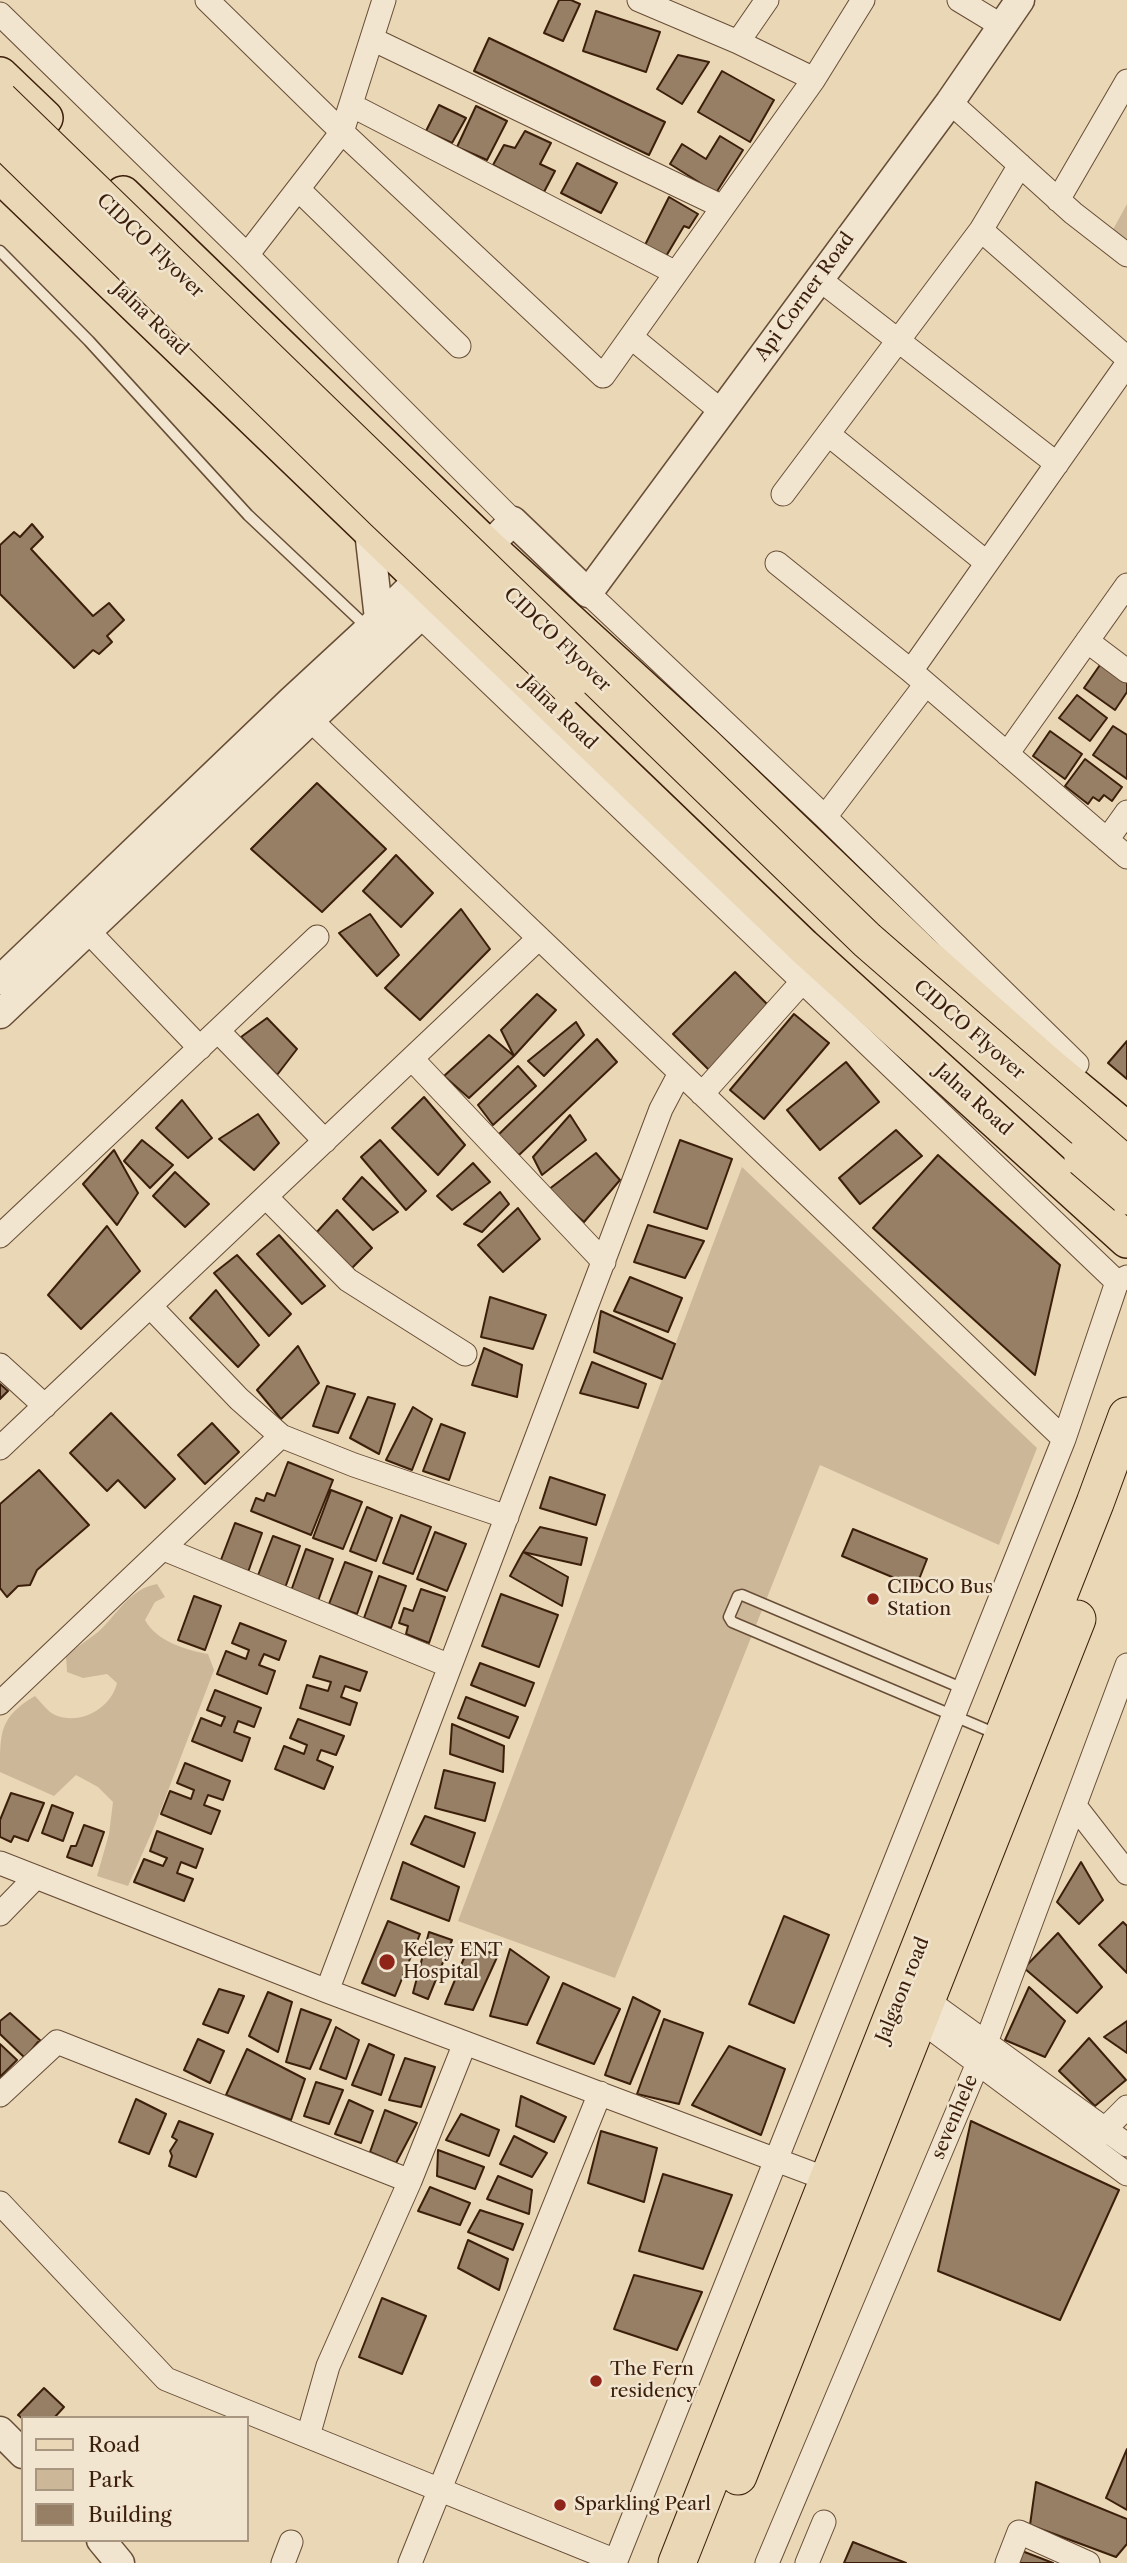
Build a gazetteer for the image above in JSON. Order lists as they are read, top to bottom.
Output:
{
  "streets": {
    "highway": ["CIDCO Flyover", "Jalgaon road"],
    "main road": ["Jalna Road"],
    "street": ["Api Corner Road", "sevenhele"]
  },
  "places": [
    "CIDCO Bus Station",
    "Keley ENT Hospital",
    "The Fern residency",
    "Sparkling Pearl"
  ],
  "legend": ["Road", "Park", "Building"]
}
